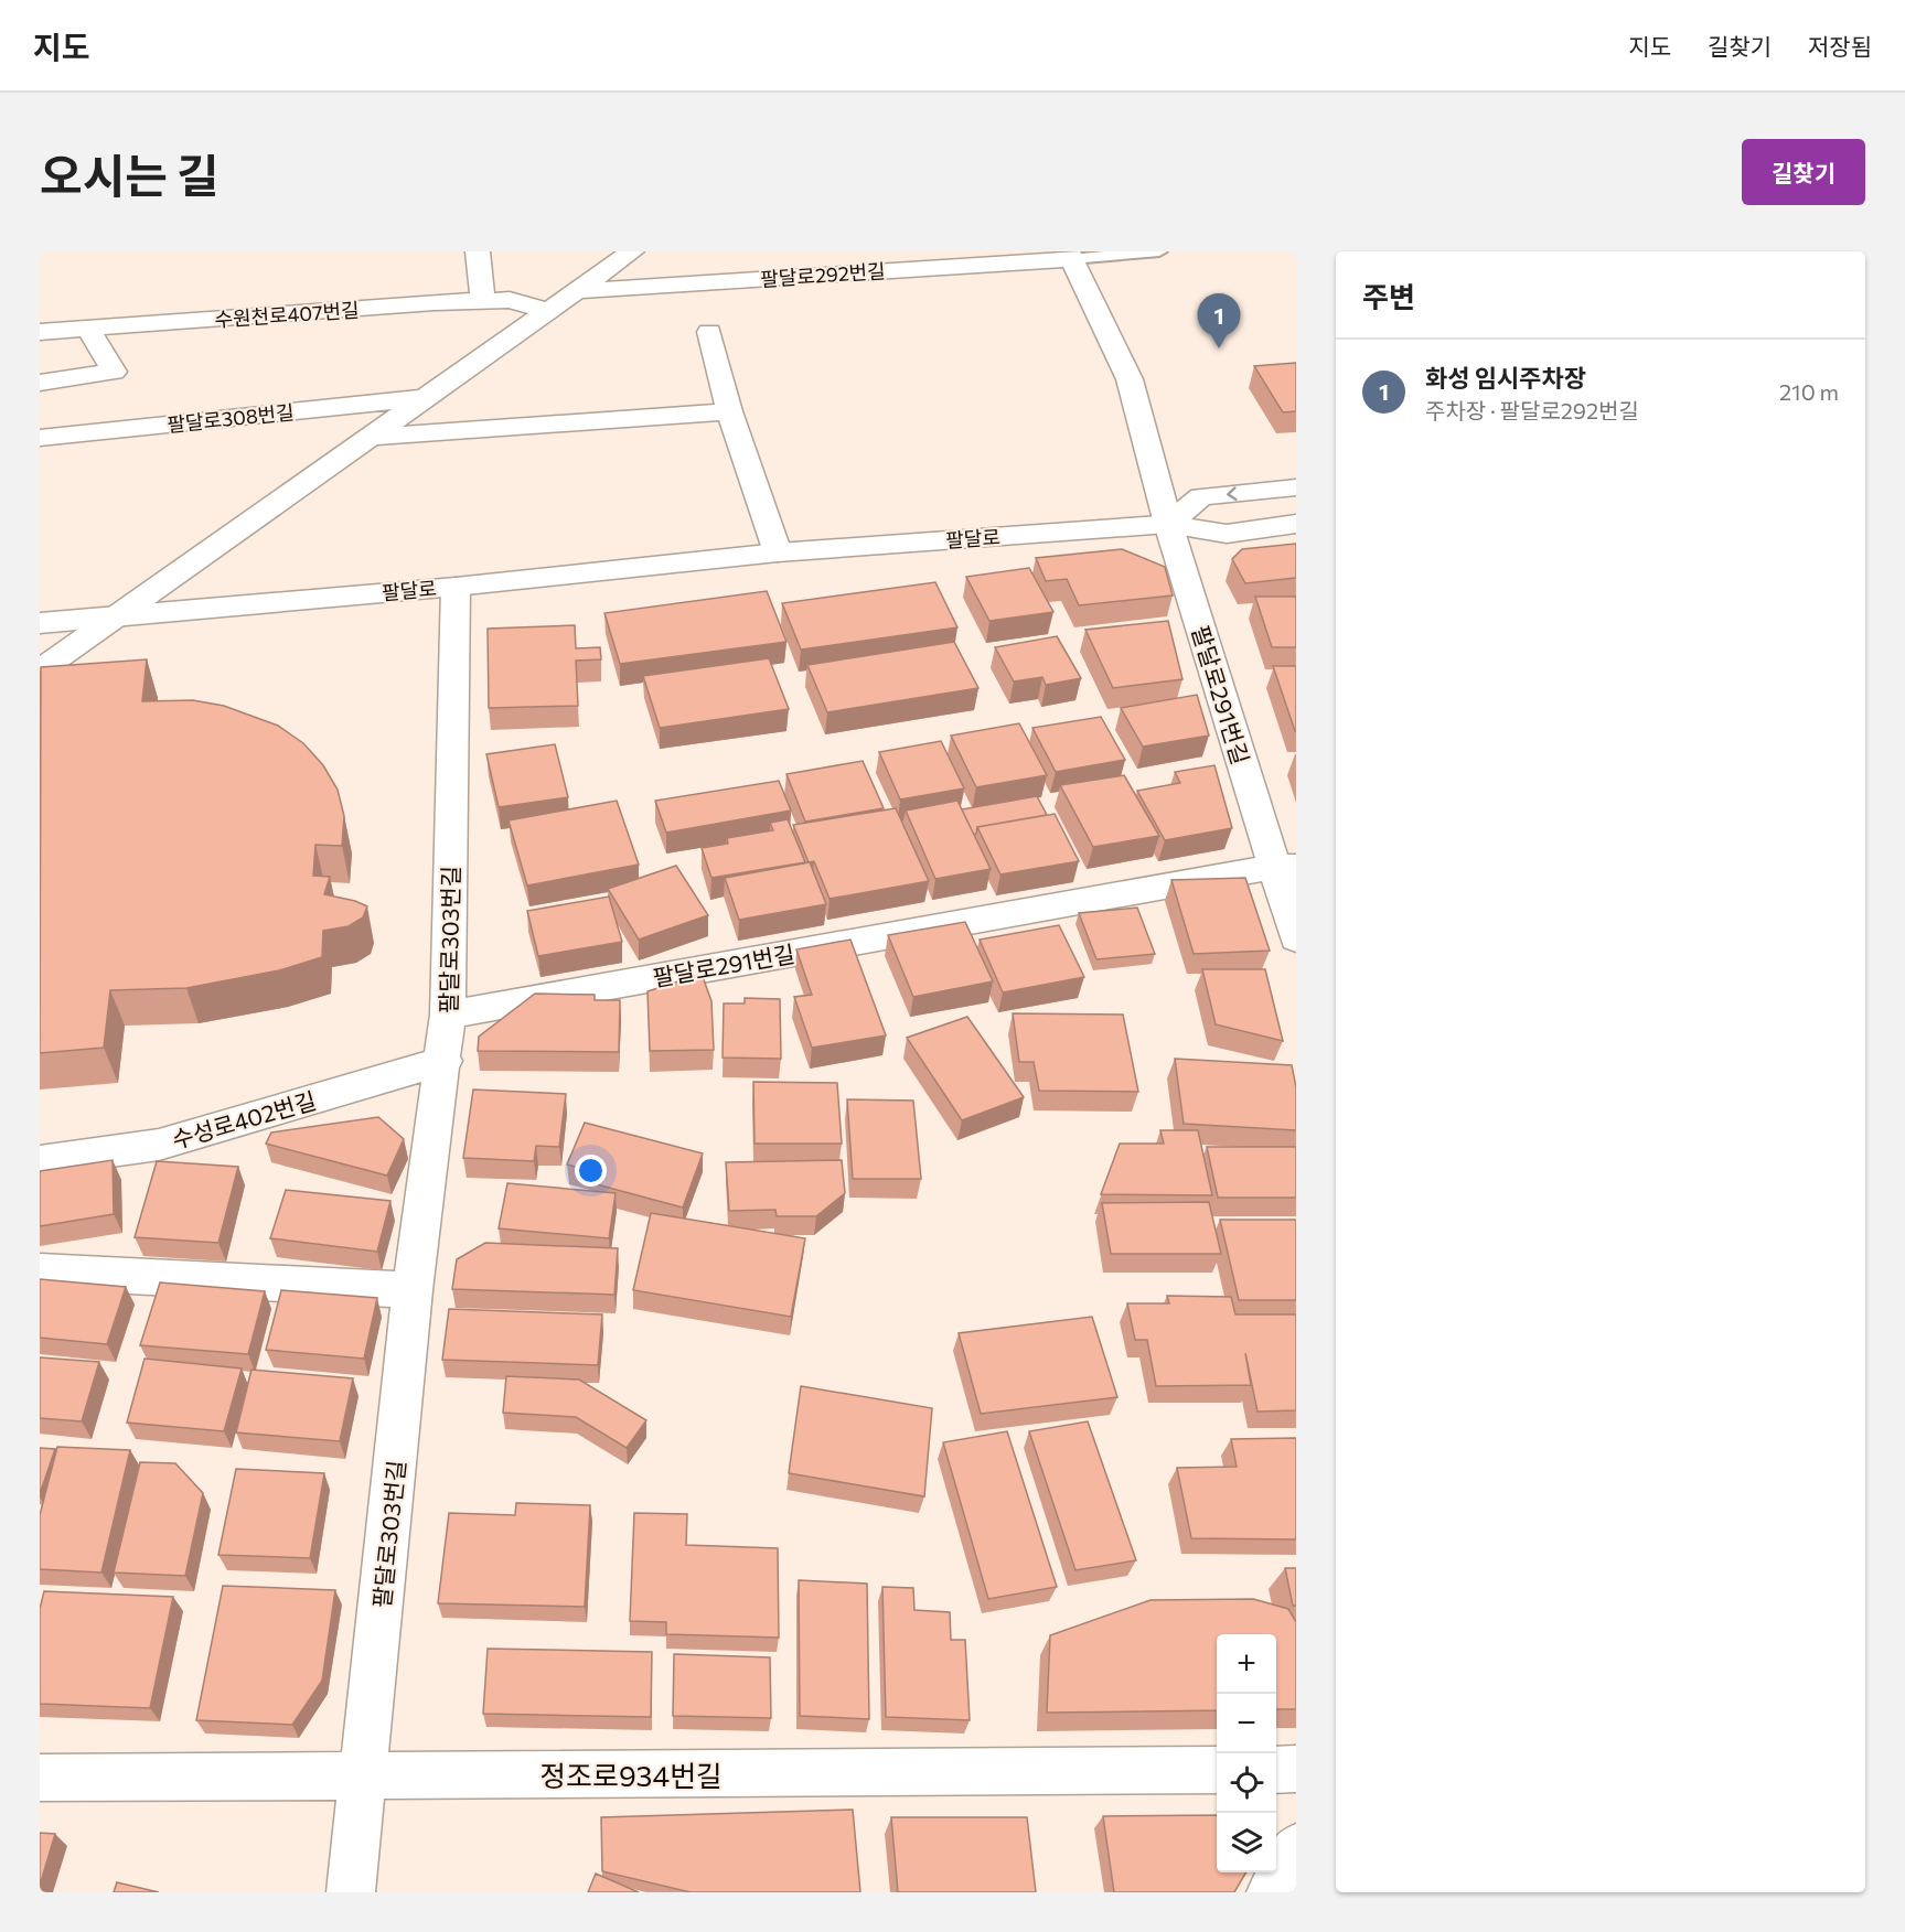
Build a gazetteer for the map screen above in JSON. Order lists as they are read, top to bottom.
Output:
{
  "streets": {
    "street": [
      "팔달로292번길",
      "수원천로407번길",
      "팔달로308번길",
      "팔달로",
      "팔달로291번길",
      "팔달로303번길",
      "수성로402번길",
      "정조로934번길"
    ]
  },
  "crossings": [
    ["팔달로292번길", "팔달로308번길"],
    ["수원천로407번길", "팔달로308번길"],
    ["팔달로308번길", "팔달로"],
    ["팔달로", "팔달로291번길"],
    ["팔달로", "팔달로303번길"],
    ["팔달로291번길", "팔달로303번길"],
    ["팔달로303번길", "수성로402번길"],
    ["팔달로303번길", "정조로934번길"]
  ],
  "page": {
    "header": "지도",
    "nav": ["지도", "길찾기", "저장됨"],
    "title": "오시는 길",
    "buttons": "길찾기",
    "heading": "주변",
    "pins": "1",
    "list": [
      {
        "mark": "1",
        "name": "화성 임시주차장",
        "note": "주차장 · 팔달로292번길",
        "value": "210 m"
      }
    ],
    "map_buttons": ["+", "−"]
  }
}
